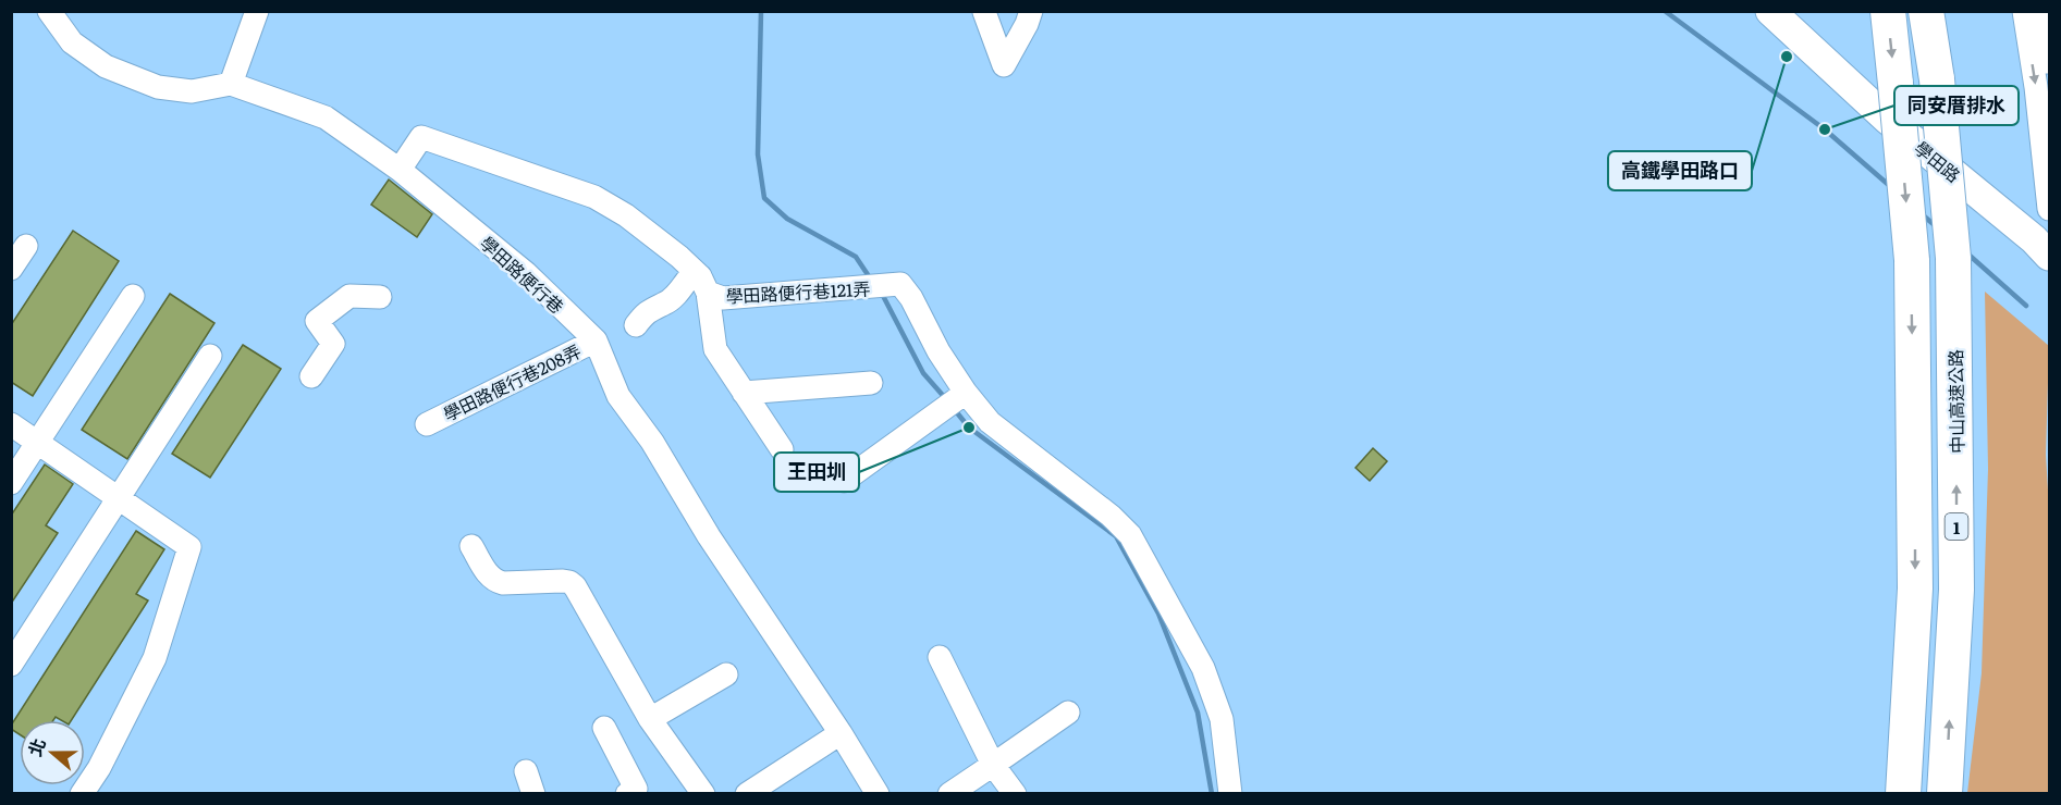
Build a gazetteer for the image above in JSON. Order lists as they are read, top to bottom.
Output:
{
  "streets": {
    "highway": ["中山高速公路", "1"],
    "main road": ["學田路"],
    "street": ["學田路便行巷", "學田路便行巷121弄", "學田路便行巷208弄"]
  },
  "crossings": [
    ["學田路便行巷", "學田路便行巷121弄"],
    ["學田路便行巷", "學田路便行巷208弄"]
  ],
  "places": ["高鐵學田路口", "同安厝排水", "王田圳"],
  "north": "left"
}
